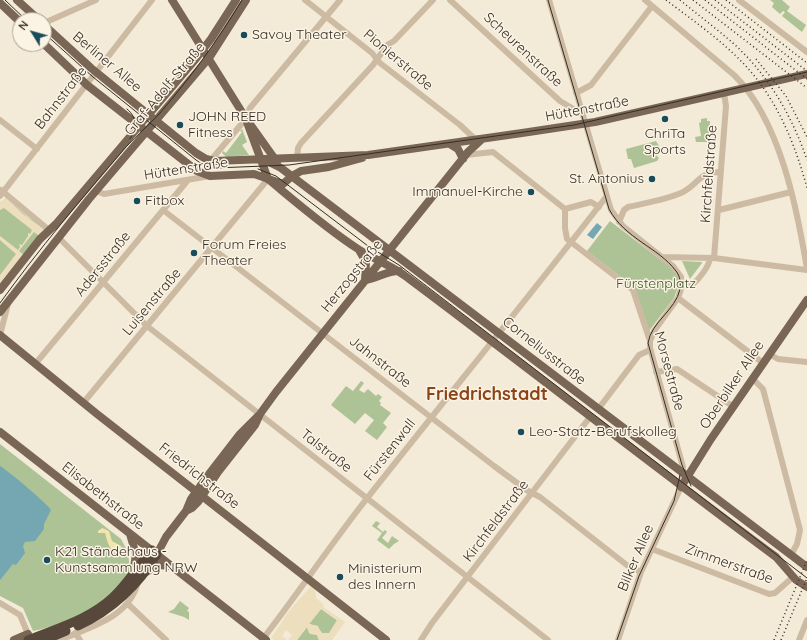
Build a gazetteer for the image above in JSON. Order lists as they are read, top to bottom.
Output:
{
  "streets": {
    "main road": [
      "Berliner Allee",
      "Graf-Adolf-Straße",
      "Hüttenstraße",
      "Herzogstraße",
      "Corneliusstraße",
      "Oberbilker Allee",
      "Friedrichstraße",
      "Elisabethstraße"
    ],
    "street": [
      "Scheurenstraße",
      "Pionierstraße",
      "Bahnstraße",
      "Kirchfeldstraße",
      "Adersstraße",
      "Luisenstraße",
      "Jahnstraße",
      "Morsestraße",
      "Fürstenwall",
      "Talstraße",
      "Bilker Allee",
      "Zimmerstraße"
    ]
  },
  "crossings": [
    ["Pionierstraße", "Hüttenstraße"],
    ["Pionierstraße", "Herzogstraße"],
    ["Berliner Allee", "Graf-Adolf-Straße"],
    ["Berliner Allee", "Bahnstraße"],
    ["Berliner Allee", "Hüttenstraße"],
    ["Graf-Adolf-Straße", "Hüttenstraße"],
    ["Graf-Adolf-Straße", "Talstraße"],
    ["Hüttenstraße", "Kirchfeldstraße"],
    ["Hüttenstraße", "Adersstraße"],
    ["Hüttenstraße", "Herzogstraße"],
    ["Hüttenstraße", "Luisenstraße"],
    ["Hüttenstraße", "Corneliusstraße"],
    ["Kirchfeldstraße", "Corneliusstraße"],
    ["Kirchfeldstraße", "Jahnstraße"],
    ["Kirchfeldstraße", "Talstraße"],
    ["Adersstraße", "Jahnstraße"],
    ["Adersstraße", "Talstraße"],
    ["Adersstraße", "Friedrichstraße"],
    ["Herzogstraße", "Corneliusstraße"],
    ["Herzogstraße", "Jahnstraße"],
    ["Herzogstraße", "Talstraße"],
    ["Herzogstraße", "Friedrichstraße"],
    ["Herzogstraße", "Elisabethstraße"],
    ["Luisenstraße", "Corneliusstraße"],
    ["Luisenstraße", "Jahnstraße"],
    ["Luisenstraße", "Talstraße"],
    ["Luisenstraße", "Friedrichstraße"],
    ["Corneliusstraße", "Morsestraße"],
    ["Corneliusstraße", "Oberbilker Allee"],
    ["Corneliusstraße", "Fürstenwall"],
    ["Corneliusstraße", "Bilker Allee"],
    ["Corneliusstraße", "Zimmerstraße"],
    ["Jahnstraße", "Fürstenwall"],
    ["Jahnstraße", "Bilker Allee"],
    ["Morsestraße", "Oberbilker Allee"],
    ["Morsestraße", "Fürstenwall"],
    ["Oberbilker Allee", "Bilker Allee"],
    ["Fürstenwall", "Talstraße"],
    ["Fürstenwall", "Friedrichstraße"],
    ["Fürstenwall", "Elisabethstraße"],
    ["Bilker Allee", "Zimmerstraße"]
  ],
  "districts": ["Friedrichstadt"],
  "parks": ["Fürstenplatz"],
  "places": [
    "Savoy Theater",
    "ChriTa Sports",
    "JOHN REED Fitness",
    "St. Antonius",
    "Immanuel-Kirche",
    "Fitbox",
    "Forum Freies Theater",
    "Leo-Statz-Berufskolleg",
    "K21 Ständehaus - Kunstsammlung NRW",
    "Ministerium des Innern"
  ],
  "north": "top left"
}
